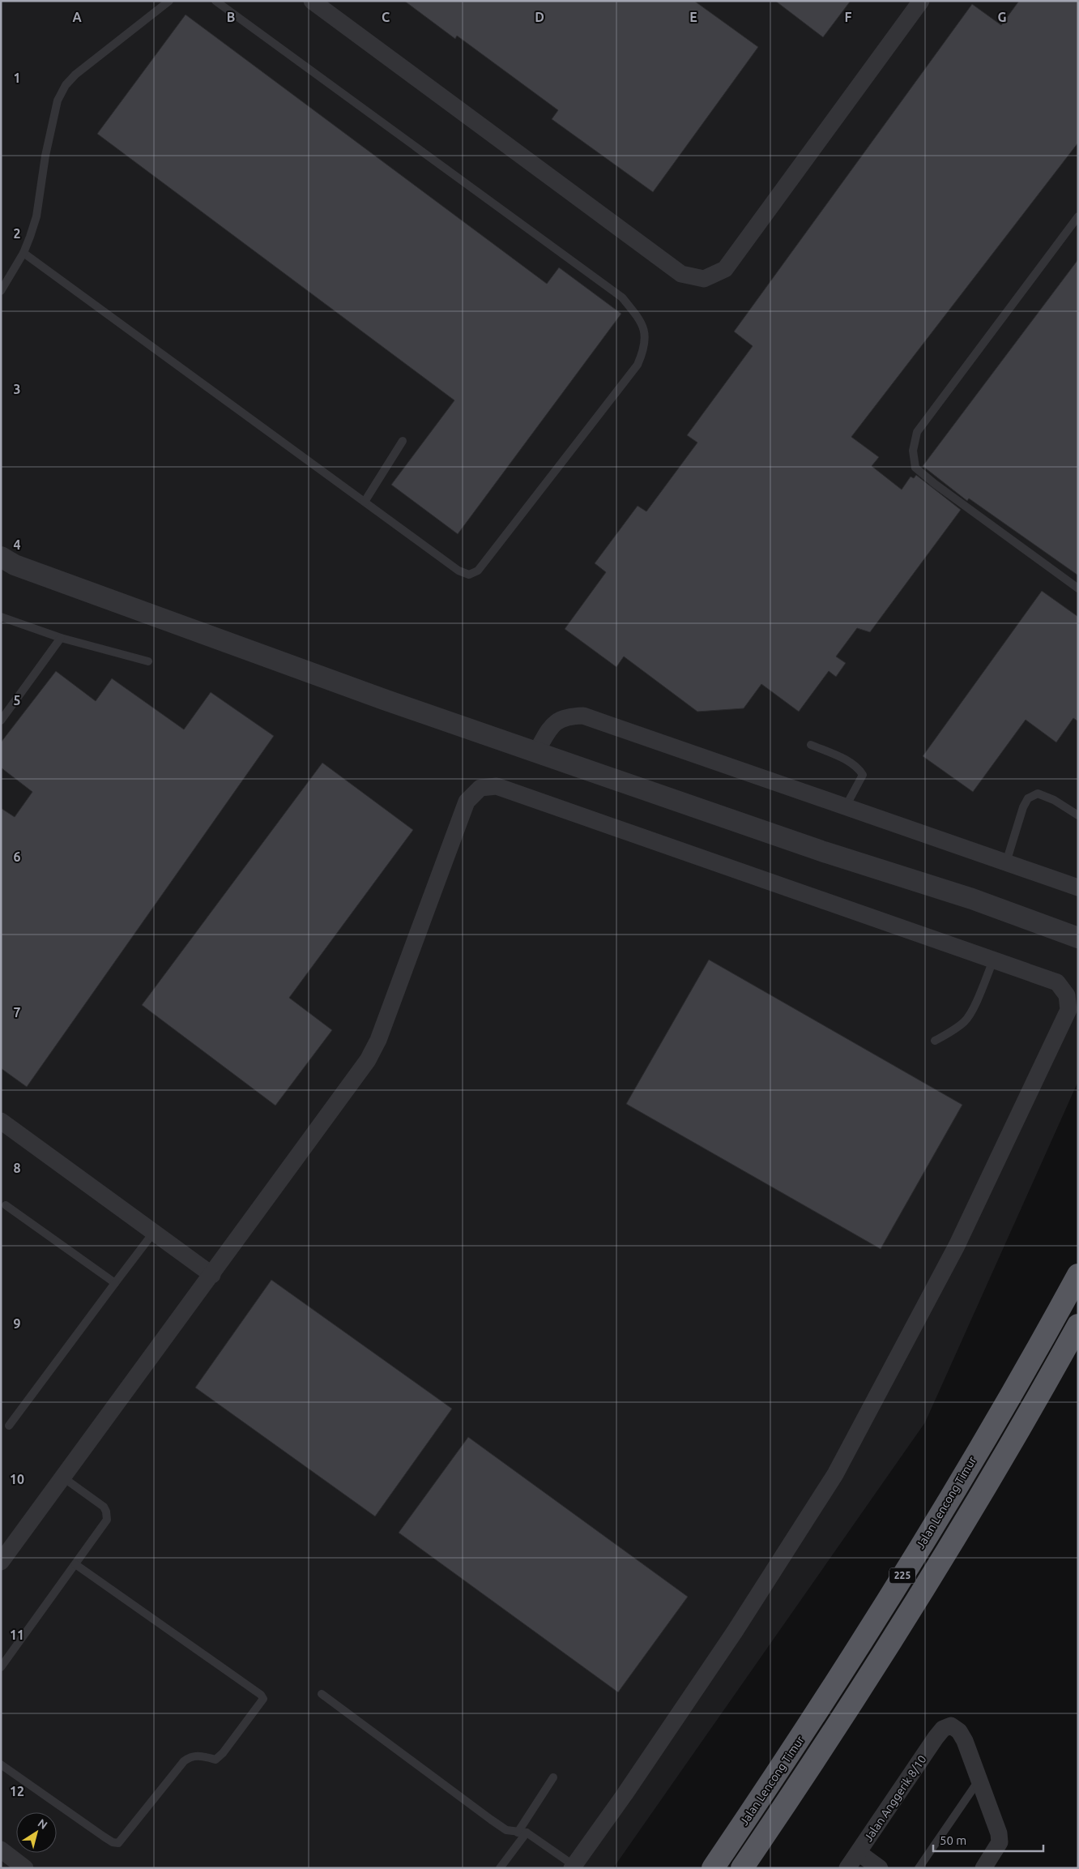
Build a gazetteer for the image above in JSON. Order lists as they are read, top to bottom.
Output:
{
  "streets": {
    "highway": ["Jalan Lencong Timur", "225"],
    "street": ["Jalan Anggerik 8/10"]
  },
  "scale_bar": "50 m",
  "north": "top right",
  "grid": {
    "columns": [
      "A",
      "B",
      "C",
      "D",
      "E",
      "F",
      "G"
    ],
    "rows": [
      "1",
      "2",
      "3",
      "4",
      "5",
      "6",
      "7",
      "8",
      "9",
      "10",
      "11",
      "12"
    ]
  }
}
